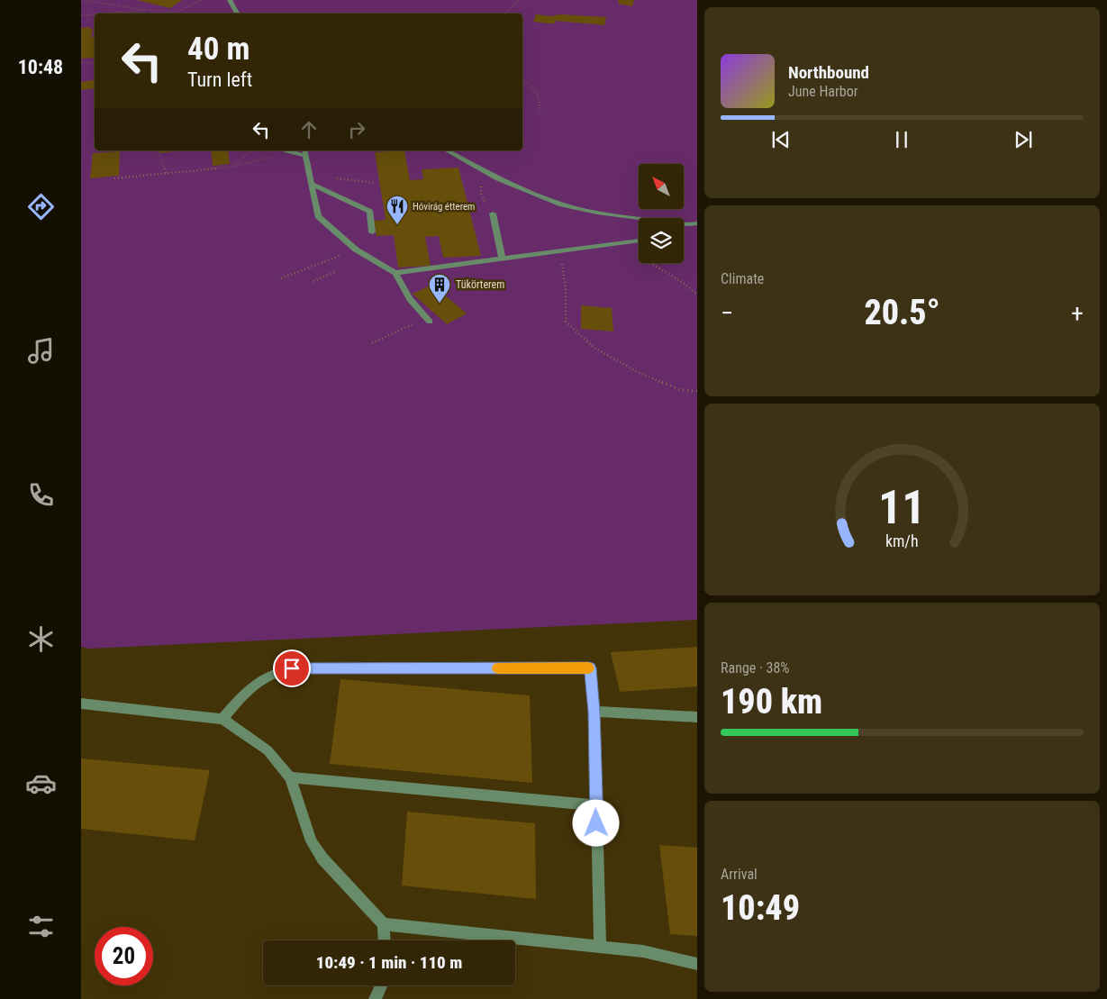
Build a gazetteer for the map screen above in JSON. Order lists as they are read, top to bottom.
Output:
{
  "places": {
    "restaurant": ["Hóvirág étterem"],
    "building": ["Tükörterem"]
  },
  "north": "top left",
  "page": {
    "tabs": "10:48",
    "turn": ["40 m", "Turn left"],
    "song": ["Northbound", "June Harbor"],
    "tile": [
      "Climate",
      ["Range · 38%", "190 km"],
      ["Arrival", "10:49"]
    ],
    "heat": ["−", "20.5°", "+"],
    "limit": "20",
    "trip": "10:49 · 1 min · 110 m",
    "gauge": ["11", "km/h"]
  }
}
